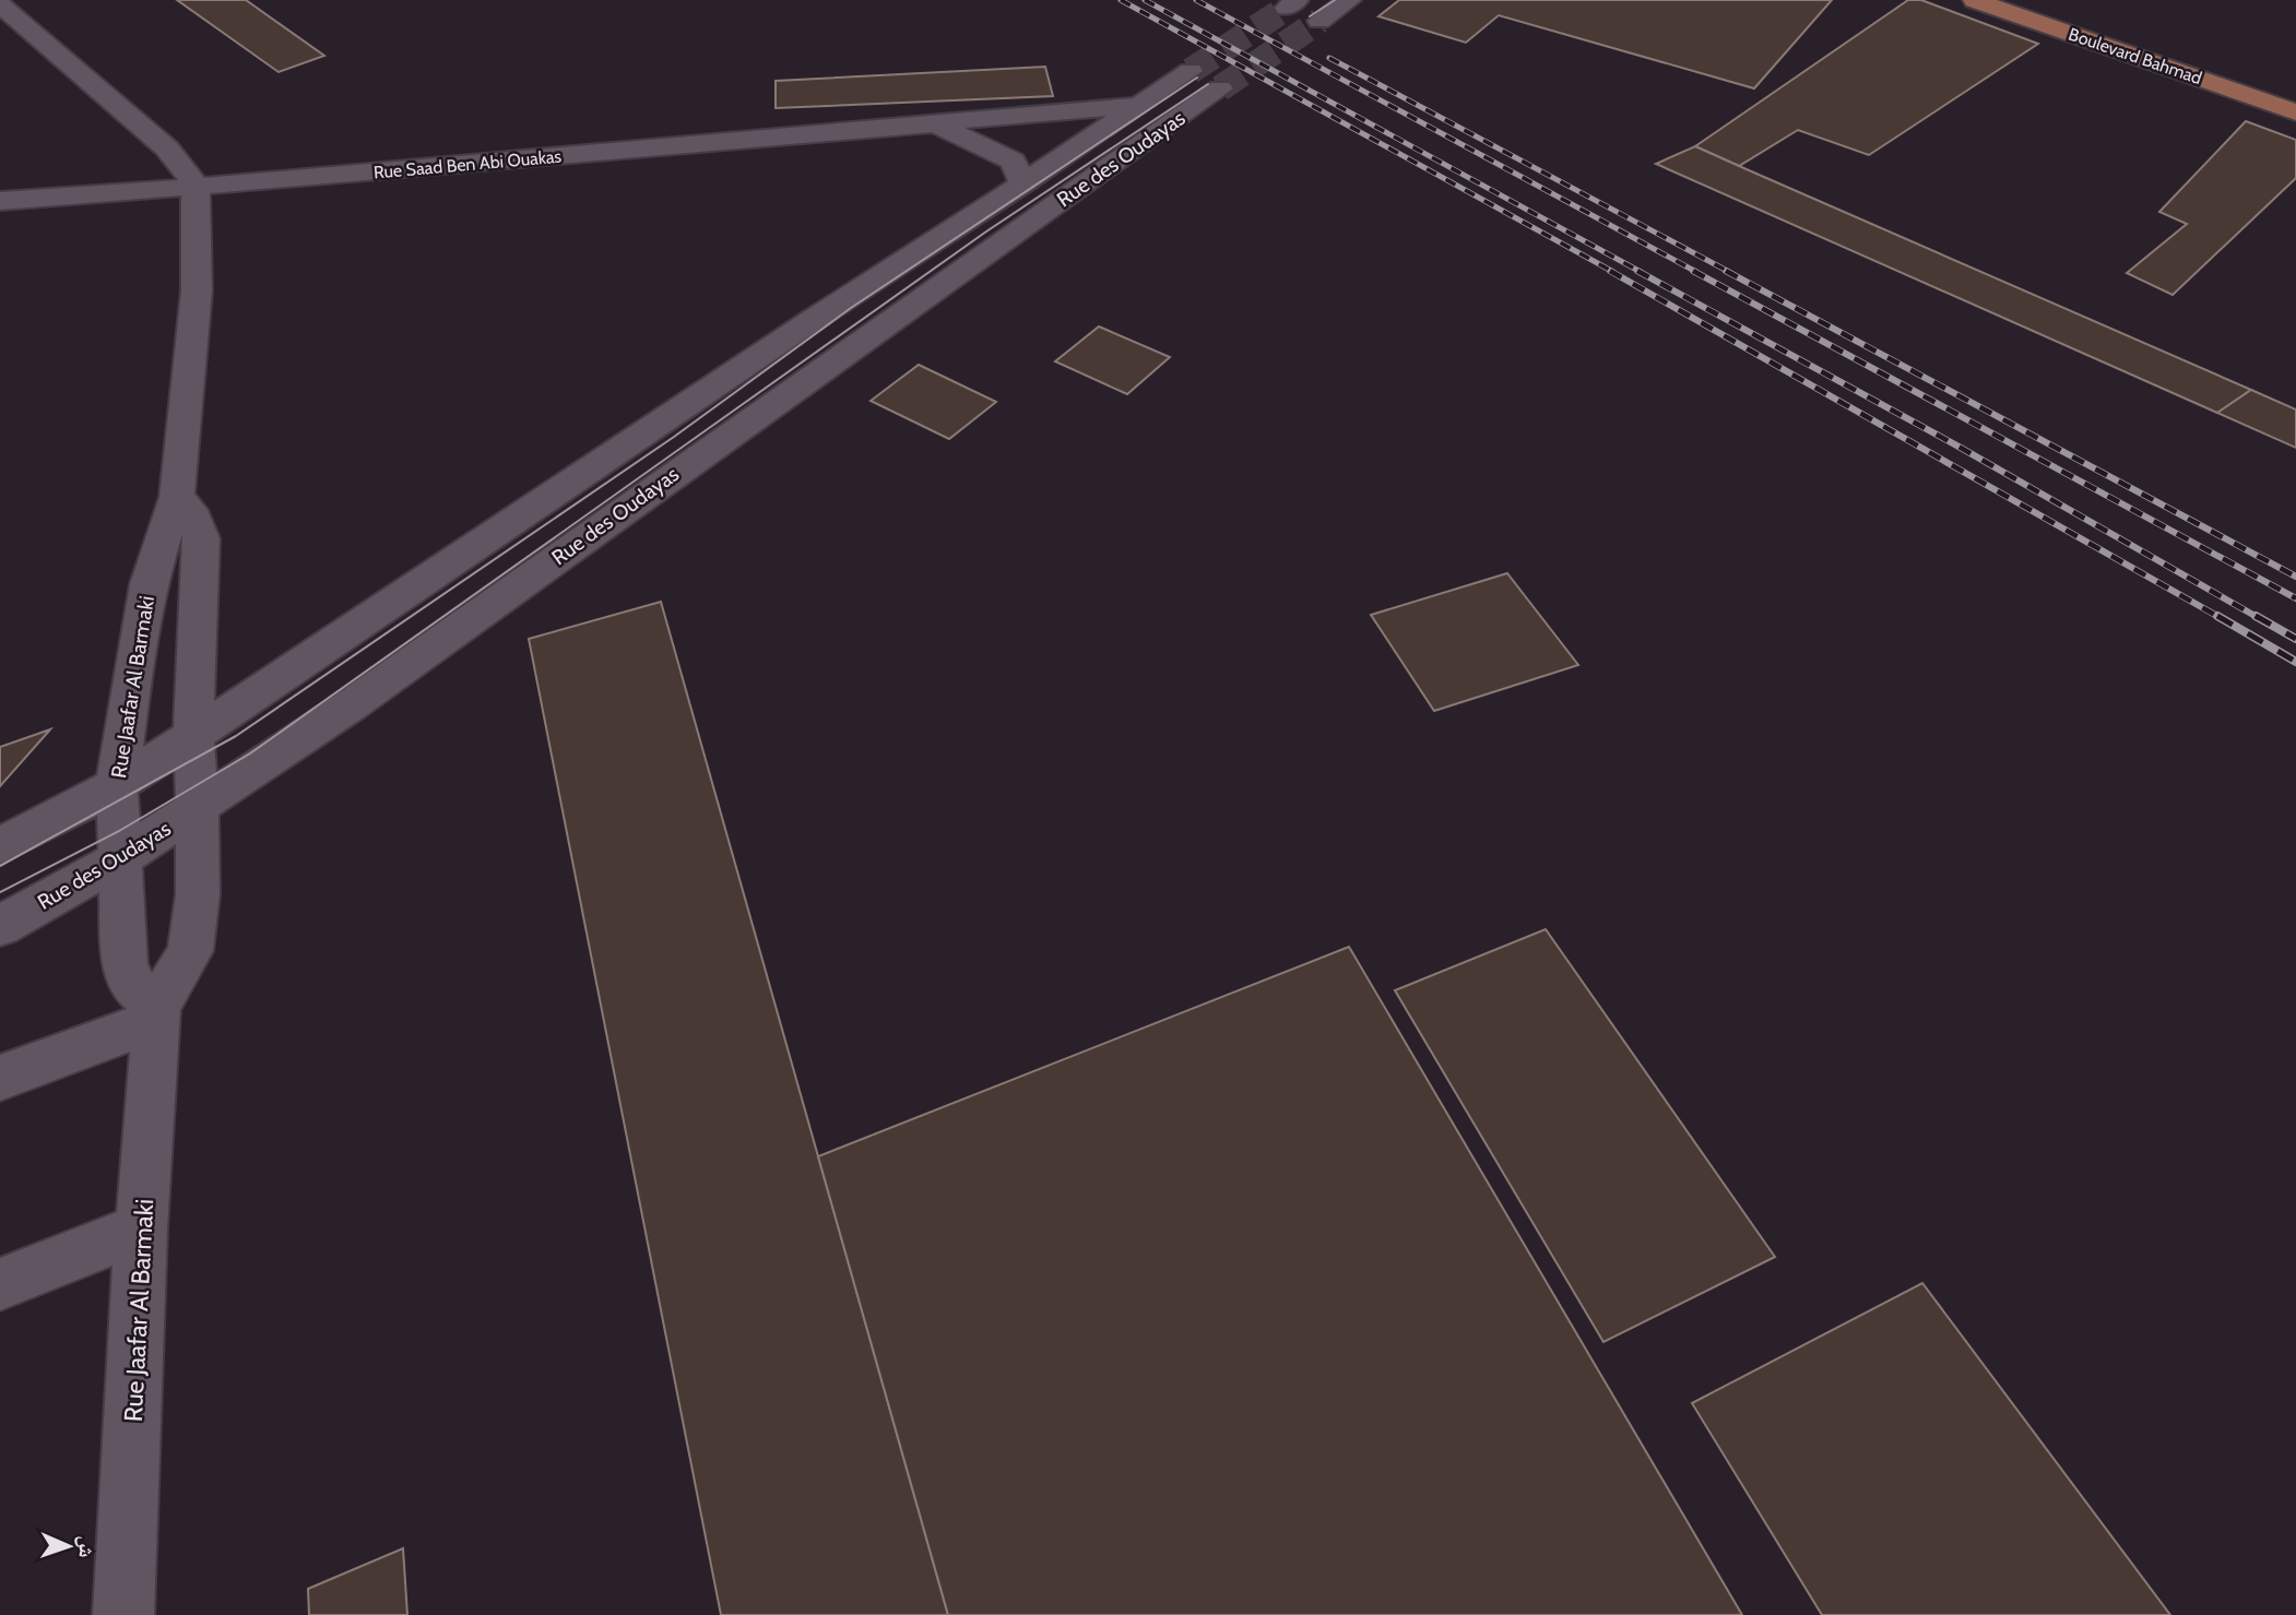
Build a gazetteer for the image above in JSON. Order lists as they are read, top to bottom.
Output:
{
  "streets": {
    "main road": ["Boulevard Bahmad"],
    "street": ["Rue des Oudayas", "Rue Saad Ben Abi Ouakas", "Rue Jaafar Al Barmaki"]
  },
  "crossings": [
    ["Rue des Oudayas", "Rue Saad Ben Abi Ouakas"],
    ["Rue des Oudayas", "Rue Jaafar Al Barmaki"],
    ["Rue Saad Ben Abi Ouakas", "Rue Jaafar Al Barmaki"]
  ],
  "north": "right"
}
